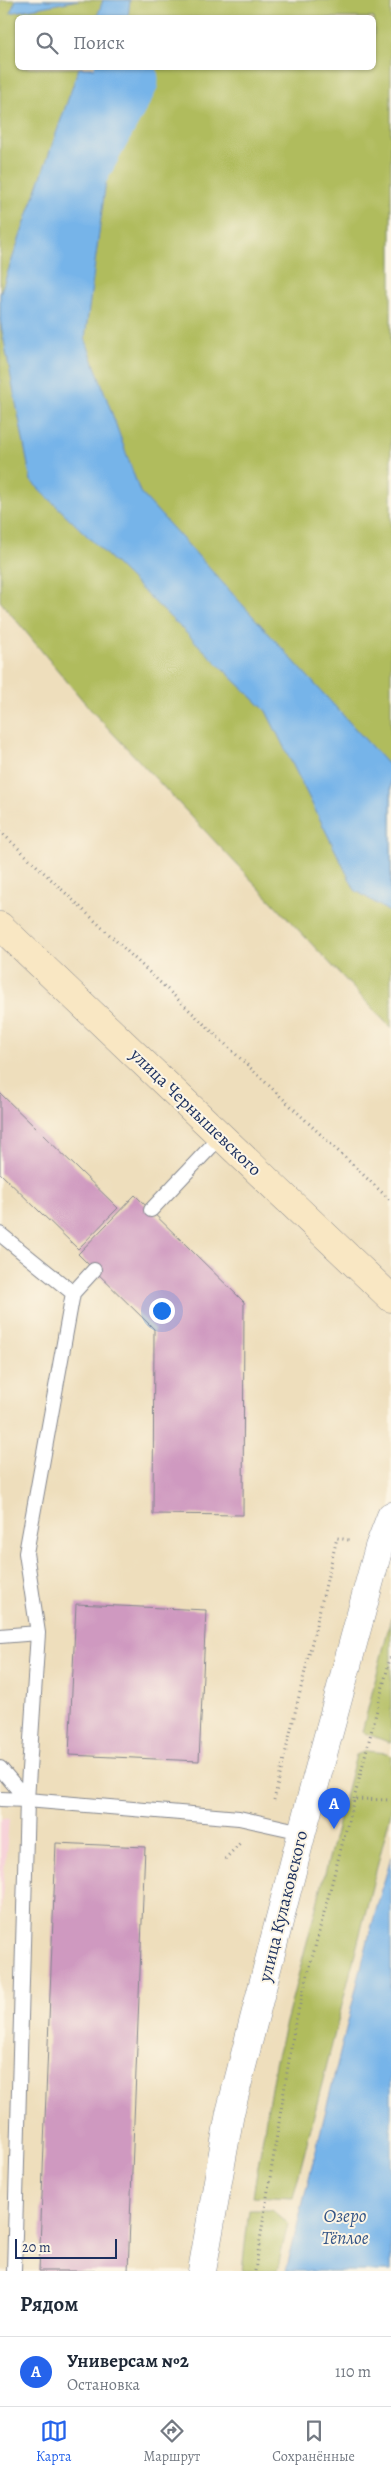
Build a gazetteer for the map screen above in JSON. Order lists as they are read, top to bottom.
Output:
{
  "streets": {
    "main road": ["улица Чернышевского"],
    "street": ["улица Кулаковского"]
  },
  "water": ["Озеро Тёплое"],
  "scale_bar": "20 m",
  "page": {
    "search": "Поиск",
    "pins": "A",
    "scale": "20 m",
    "heading": "Рядом",
    "list": [
      {
        "mark": "A",
        "name": "Универсам №2",
        "note": "Остановка",
        "value": "110 m"
      }
    ],
    "nav": ["Карта", "Маршрут", "Сохранённые"]
  }
}
